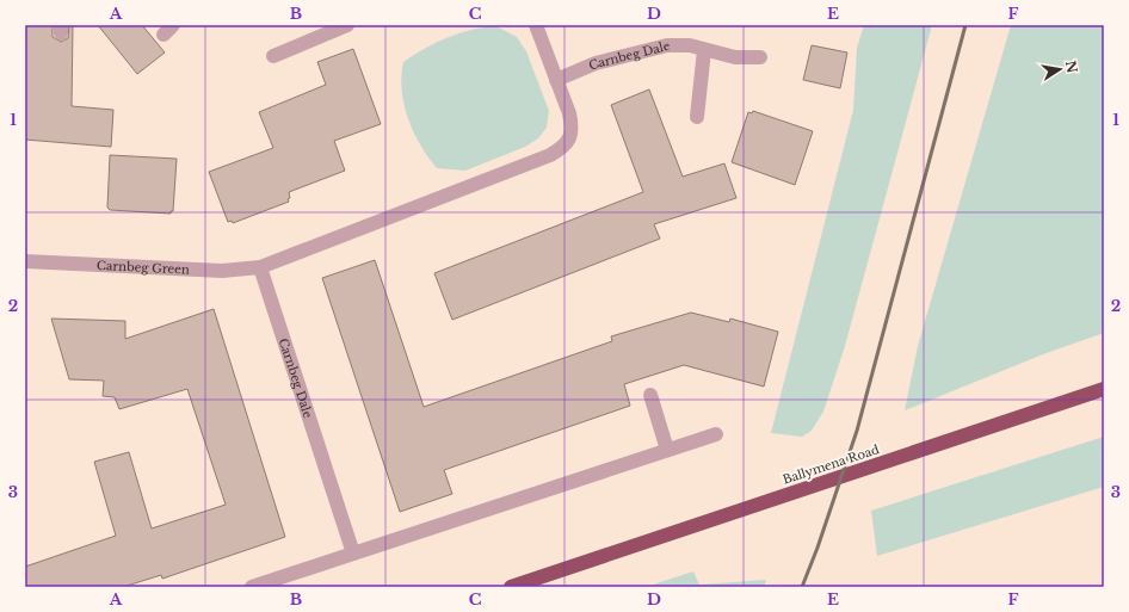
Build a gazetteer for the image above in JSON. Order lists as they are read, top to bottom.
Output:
{
  "streets": {
    "highway": ["Ballymena Road"],
    "street": ["Carnbeg Dale", "Carnbeg Green"]
  },
  "crossings": [
    ["Carnbeg Dale", "Carnbeg Green"]
  ],
  "north": "right",
  "grid": {
    "columns": [
      "A",
      "B",
      "C",
      "D",
      "E",
      "F"
    ],
    "rows": ["1", "2", "3"]
  }
}
